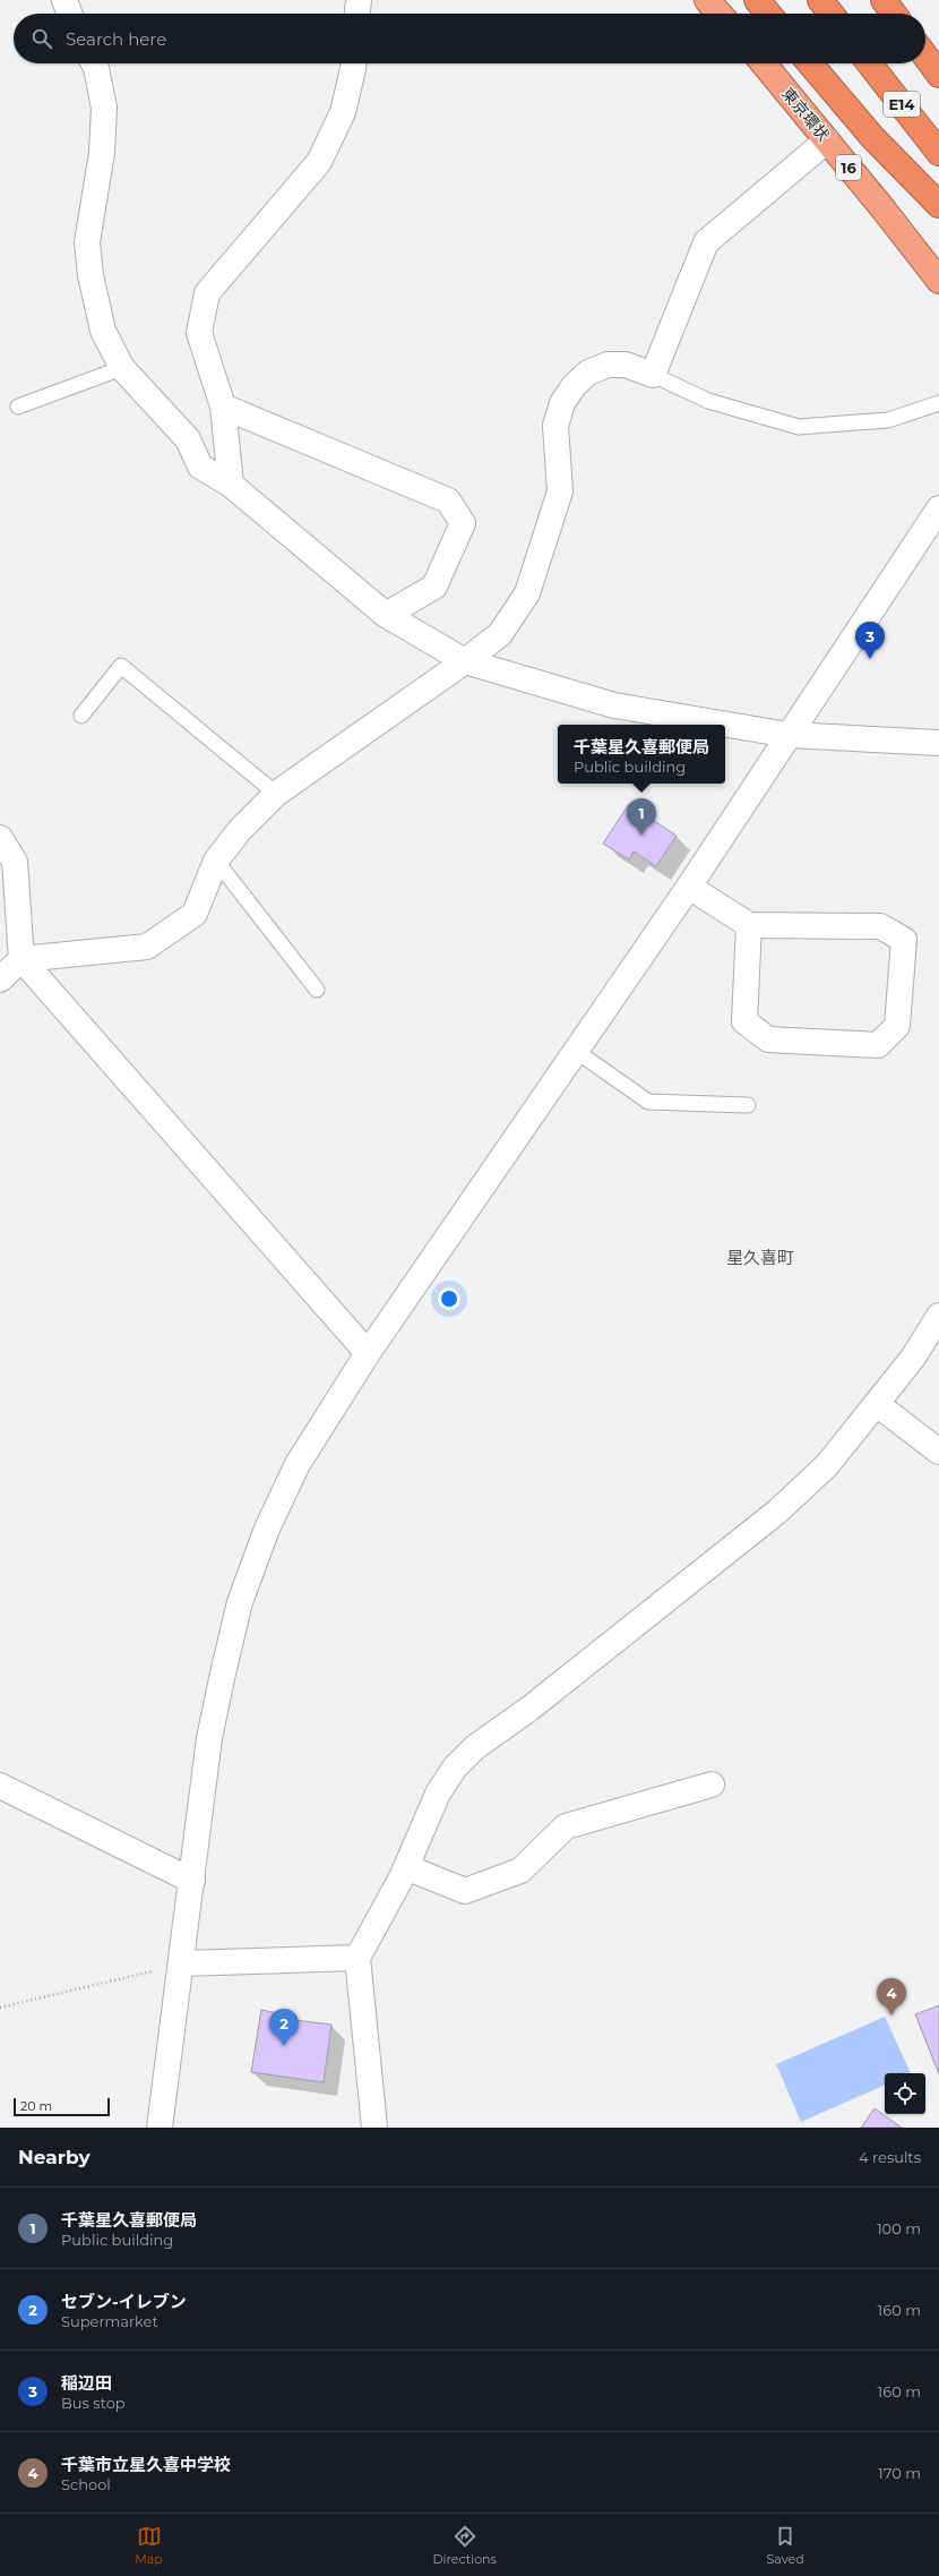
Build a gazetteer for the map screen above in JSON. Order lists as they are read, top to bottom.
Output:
{
  "streets": {
    "highway": ["E14", "東京環状", "16"]
  },
  "districts": ["星久喜町"],
  "scale_bar": "20 m",
  "page": {
    "search": "Search here",
    "pins": [
      "3",
      "1",
      "4",
      "2"
    ],
    "popup": ["千葉星久喜郵便局", "Public building"],
    "scale": "20 m",
    "heading": ["Nearby", "4 results"],
    "list": [
      {
        "mark": "1",
        "name": "千葉星久喜郵便局",
        "note": "Public building",
        "value": "100 m"
      },
      {
        "mark": "2",
        "name": "セブン-イレブン",
        "note": "Supermarket",
        "value": "160 m"
      },
      {
        "mark": "3",
        "name": "稲辺田",
        "note": "Bus stop",
        "value": "160 m"
      },
      {
        "mark": "4",
        "name": "千葉市立星久喜中学校",
        "note": "School",
        "value": "170 m"
      }
    ],
    "nav": ["Map", "Directions", "Saved"]
  }
}
